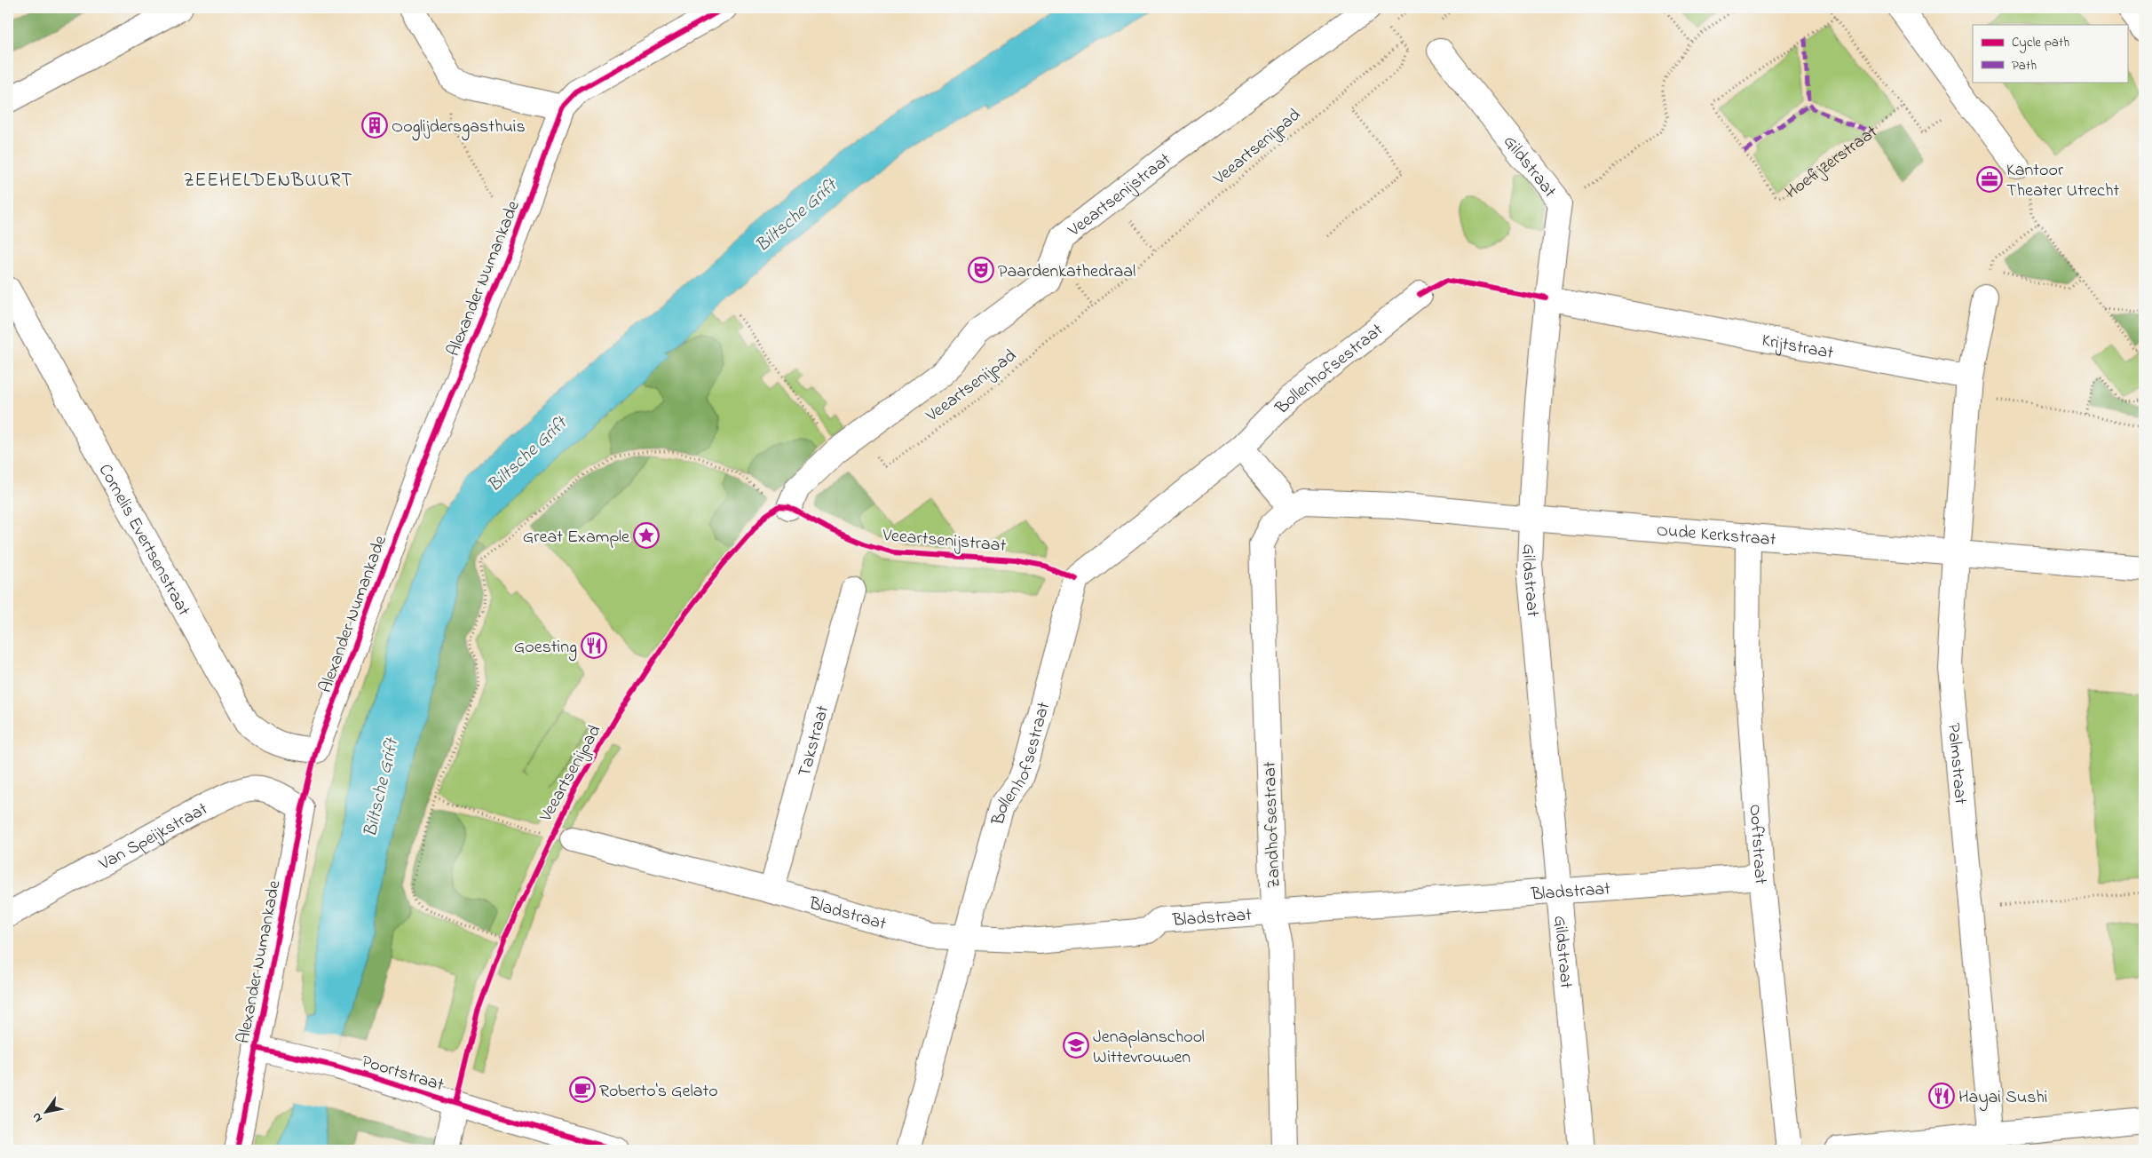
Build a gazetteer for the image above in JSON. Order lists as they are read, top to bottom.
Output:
{
  "streets": {
    "street": [
      "Gildstraat",
      "Veeartsenijstraat",
      "Alexander Numankade",
      "Krijtstraat",
      "Bollenhofsestraat",
      "Oude Kerkstraat",
      "Cornelis Evertsenstraat",
      "Takstraat",
      "Palmstraat",
      "Zandhofsestraat",
      "Van Speijkstraat",
      "Ooftstraat",
      "Bladstraat",
      "Poortstraat"
    ],
    "path": ["Hoefijzerstraat"],
    "cycle path": ["Veeartsenijpad"]
  },
  "crossings": [
    ["Gildstraat", "Krijtstraat"],
    ["Gildstraat", "Oude Kerkstraat"],
    ["Gildstraat", "Bladstraat"],
    ["Alexander Numankade", "Cornelis Evertsenstraat"],
    ["Alexander Numankade", "Van Speijkstraat"],
    ["Alexander Numankade", "Poortstraat"],
    ["Krijtstraat", "Palmstraat"],
    ["Bollenhofsestraat", "Bladstraat"],
    ["Oude Kerkstraat", "Palmstraat"],
    ["Oude Kerkstraat", "Zandhofsestraat"],
    ["Oude Kerkstraat", "Ooftstraat"],
    ["Takstraat", "Bladstraat"],
    ["Zandhofsestraat", "Bladstraat"],
    ["Ooftstraat", "Bladstraat"]
  ],
  "districts": ["ZEEHELDENBUURT"],
  "water": ["Biltsche Grift"],
  "places": {
    "building": ["Ooglijdersgasthuis"],
    "office": ["Kantoor Theater Utrecht"],
    "theatre": ["Paardenkathedraal"],
    "place": ["Great Example"],
    "restaurant": ["Goesting", "Hayai Sushi"],
    "school or university": ["Jenaplanschool Wittevrouwen"],
    "cafe": ["Roberto's Gelato"]
  },
  "legend": ["Cycle path", "Path"],
  "north": "bottom left"
}
